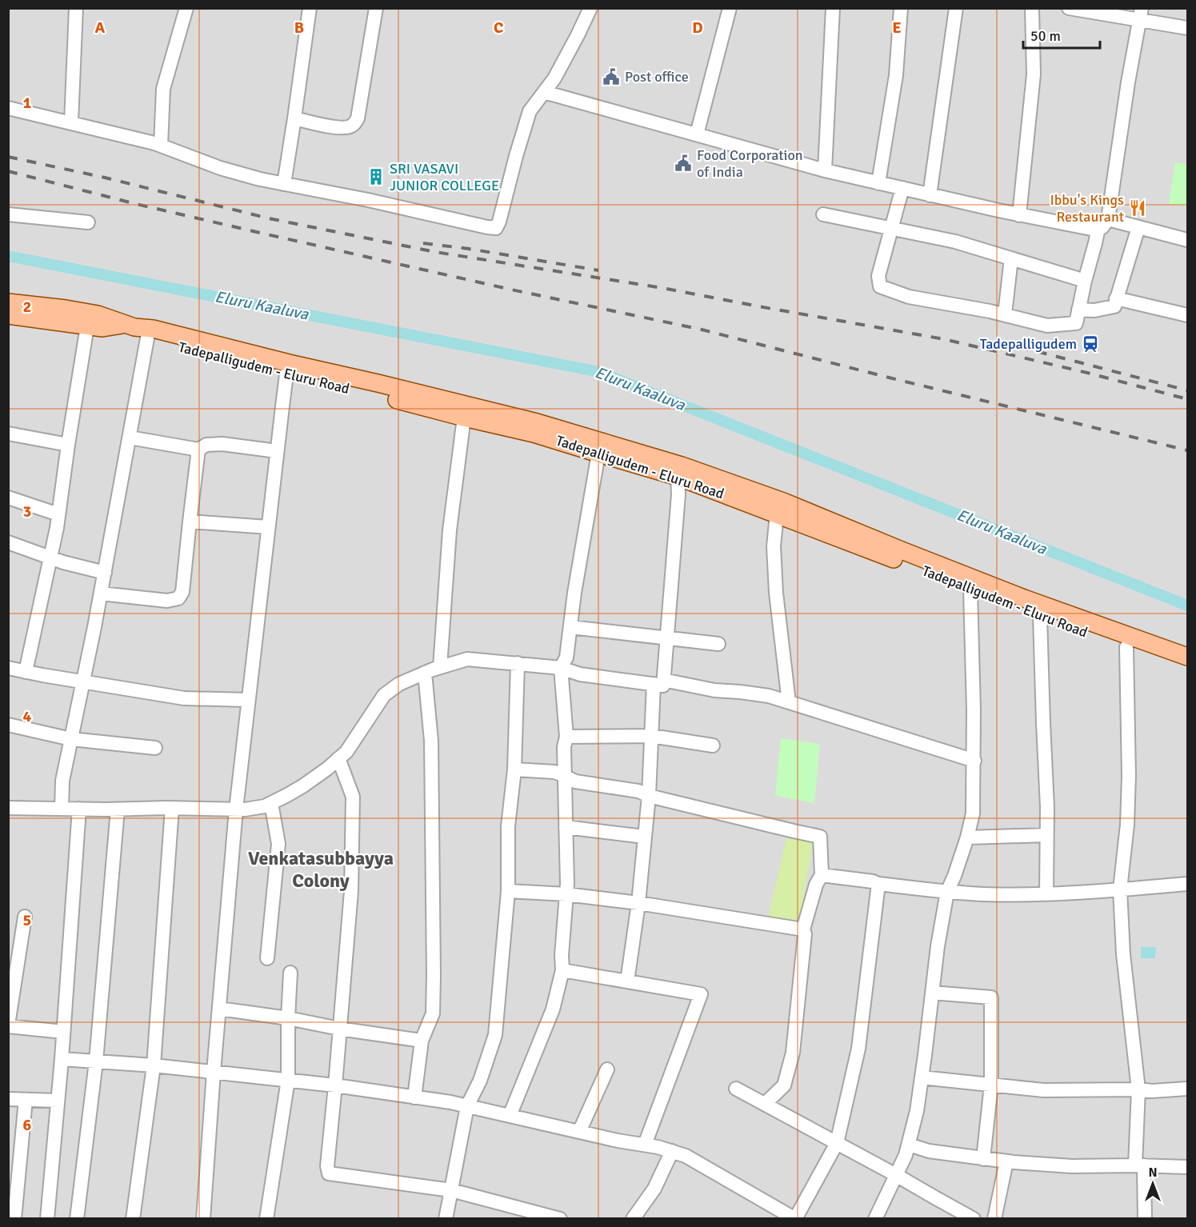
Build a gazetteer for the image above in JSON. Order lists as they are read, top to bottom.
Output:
{
  "streets": {
    "main road": ["Tadepalligudem - Eluru Road"]
  },
  "districts": ["Venkatasubbayya Colony"],
  "water": ["Eluru Kaaluva"],
  "places": {
    "public building": ["Post office", "Food Corporation of India"],
    "building": ["SRI VASAVI JUNIOR COLLEGE"],
    "restaurant": ["Ibbu's Kings Restaurant"],
    "station": ["Tadepalligudem"]
  },
  "scale_bar": "50 m",
  "north": "top",
  "grid": {
    "columns": [
      "A",
      "B",
      "C",
      "D",
      "E"
    ],
    "rows": [
      "1",
      "2",
      "3",
      "4",
      "5",
      "6"
    ]
  }
}
